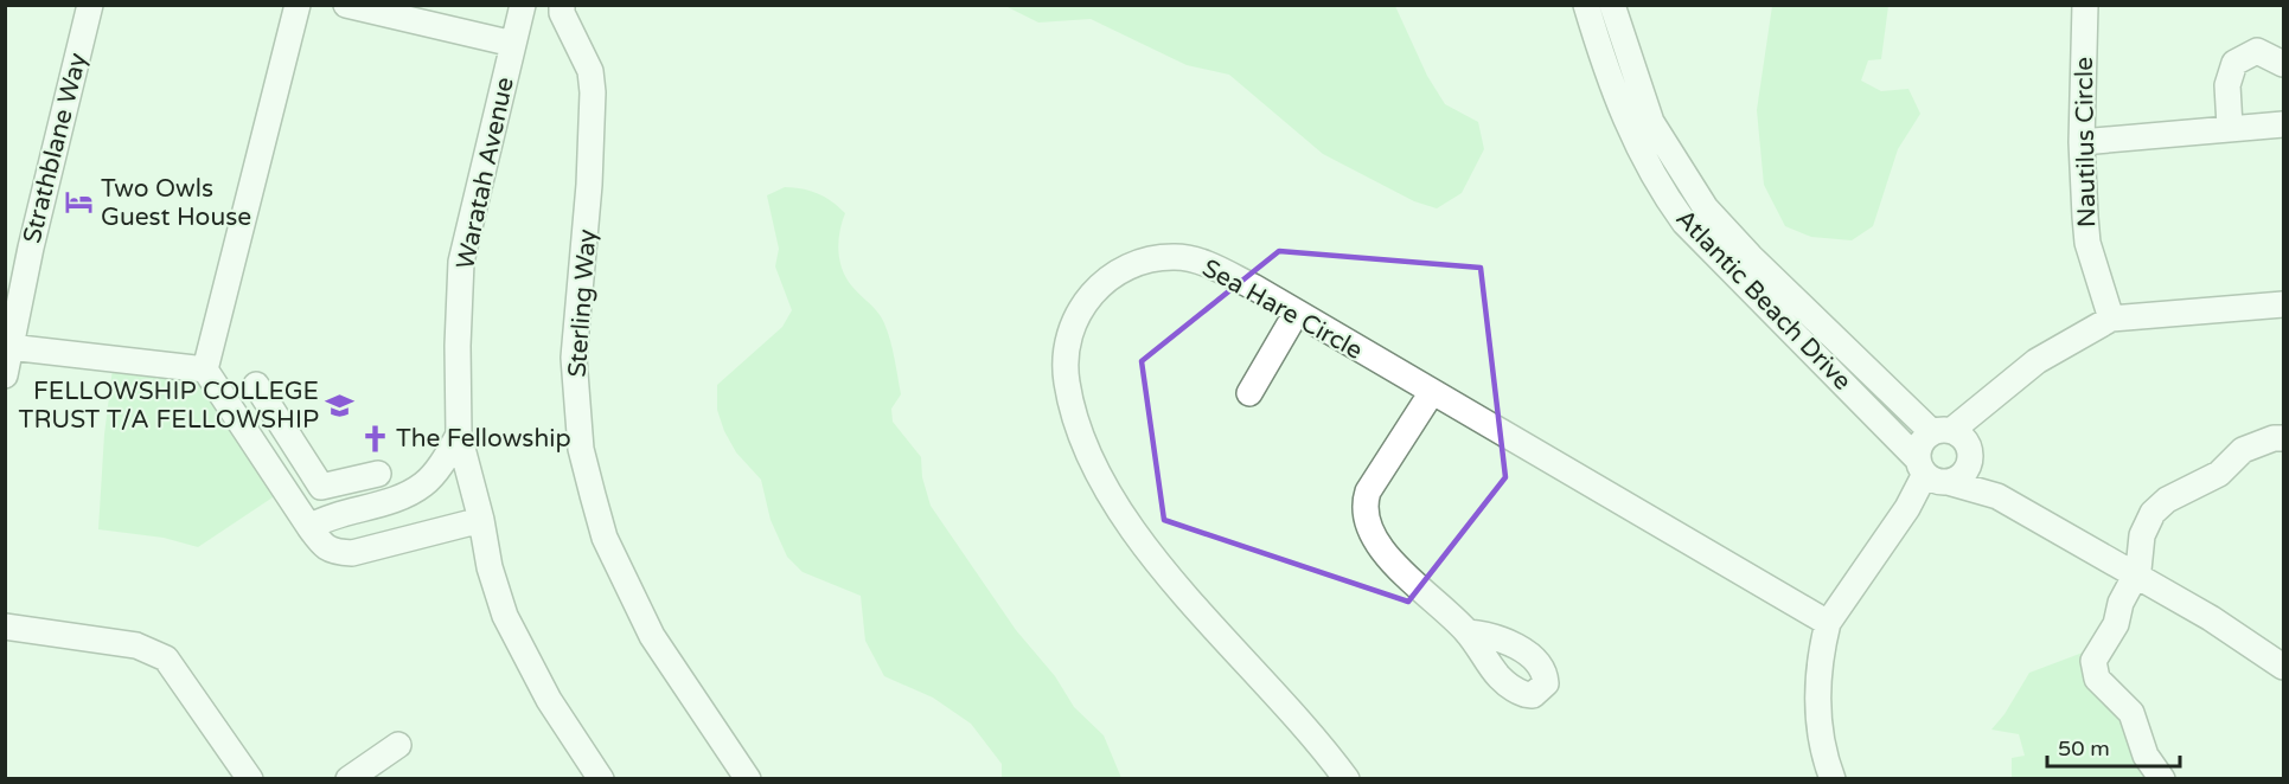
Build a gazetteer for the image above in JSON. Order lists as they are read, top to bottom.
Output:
{
  "streets": {
    "street": [
      "Nautilus Circle",
      "Strathblane Way",
      "Waratah Avenue",
      "Atlantic Beach Drive",
      "Sterling Way",
      "Sea Hare Circle"
    ]
  },
  "places": {
    "hotel": ["Two Owls Guest House"],
    "school or university": ["FELLOWSHIP COLLEGE TRUST T/A FELLOWSHIP"],
    "church": ["The Fellowship"]
  },
  "scale_bar": "50 m"
}
